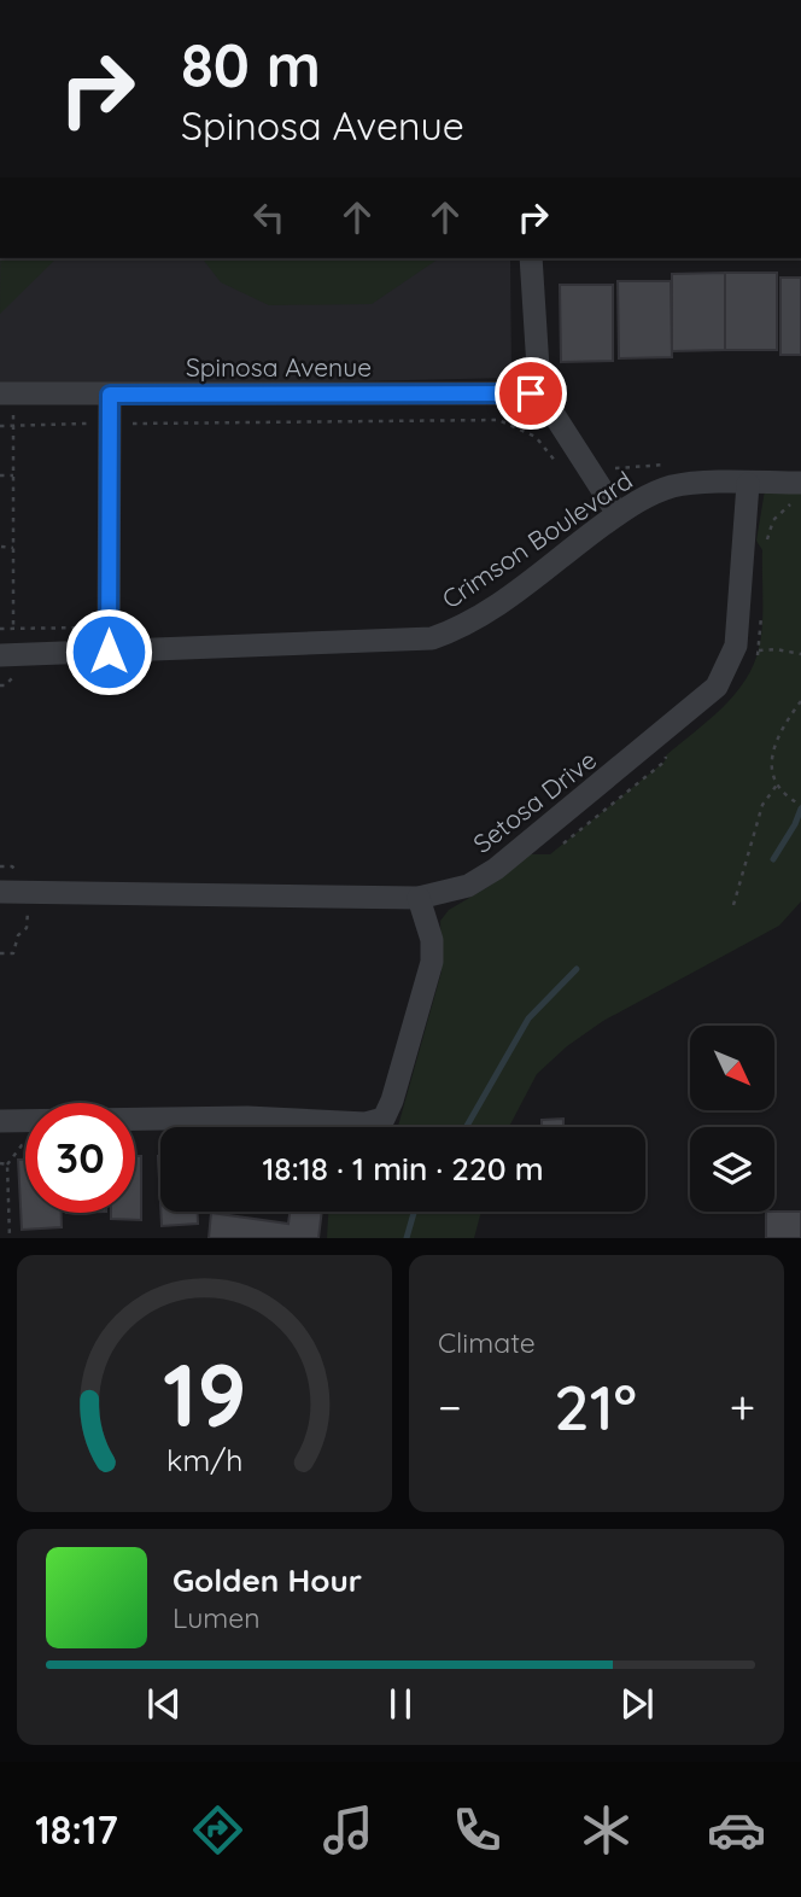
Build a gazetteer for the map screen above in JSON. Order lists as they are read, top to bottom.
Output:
{
  "streets": {
    "street": ["Spinosa Avenue", "Crimson Boulevard", "Setosa Drive"]
  },
  "crossings": [
    ["Crimson Boulevard", "Setosa Drive"]
  ],
  "north": "bottom right",
  "page": {
    "turn": ["80 m", "Spinosa Avenue"],
    "limit": "30",
    "trip": "18:18 · 1 min · 220 m",
    "tile": "Climate",
    "heat": ["−", "21°", "+"],
    "song": ["Golden Hour", "Lumen"],
    "tabs": "18:17",
    "gauge": ["19", "km/h"]
  }
}
